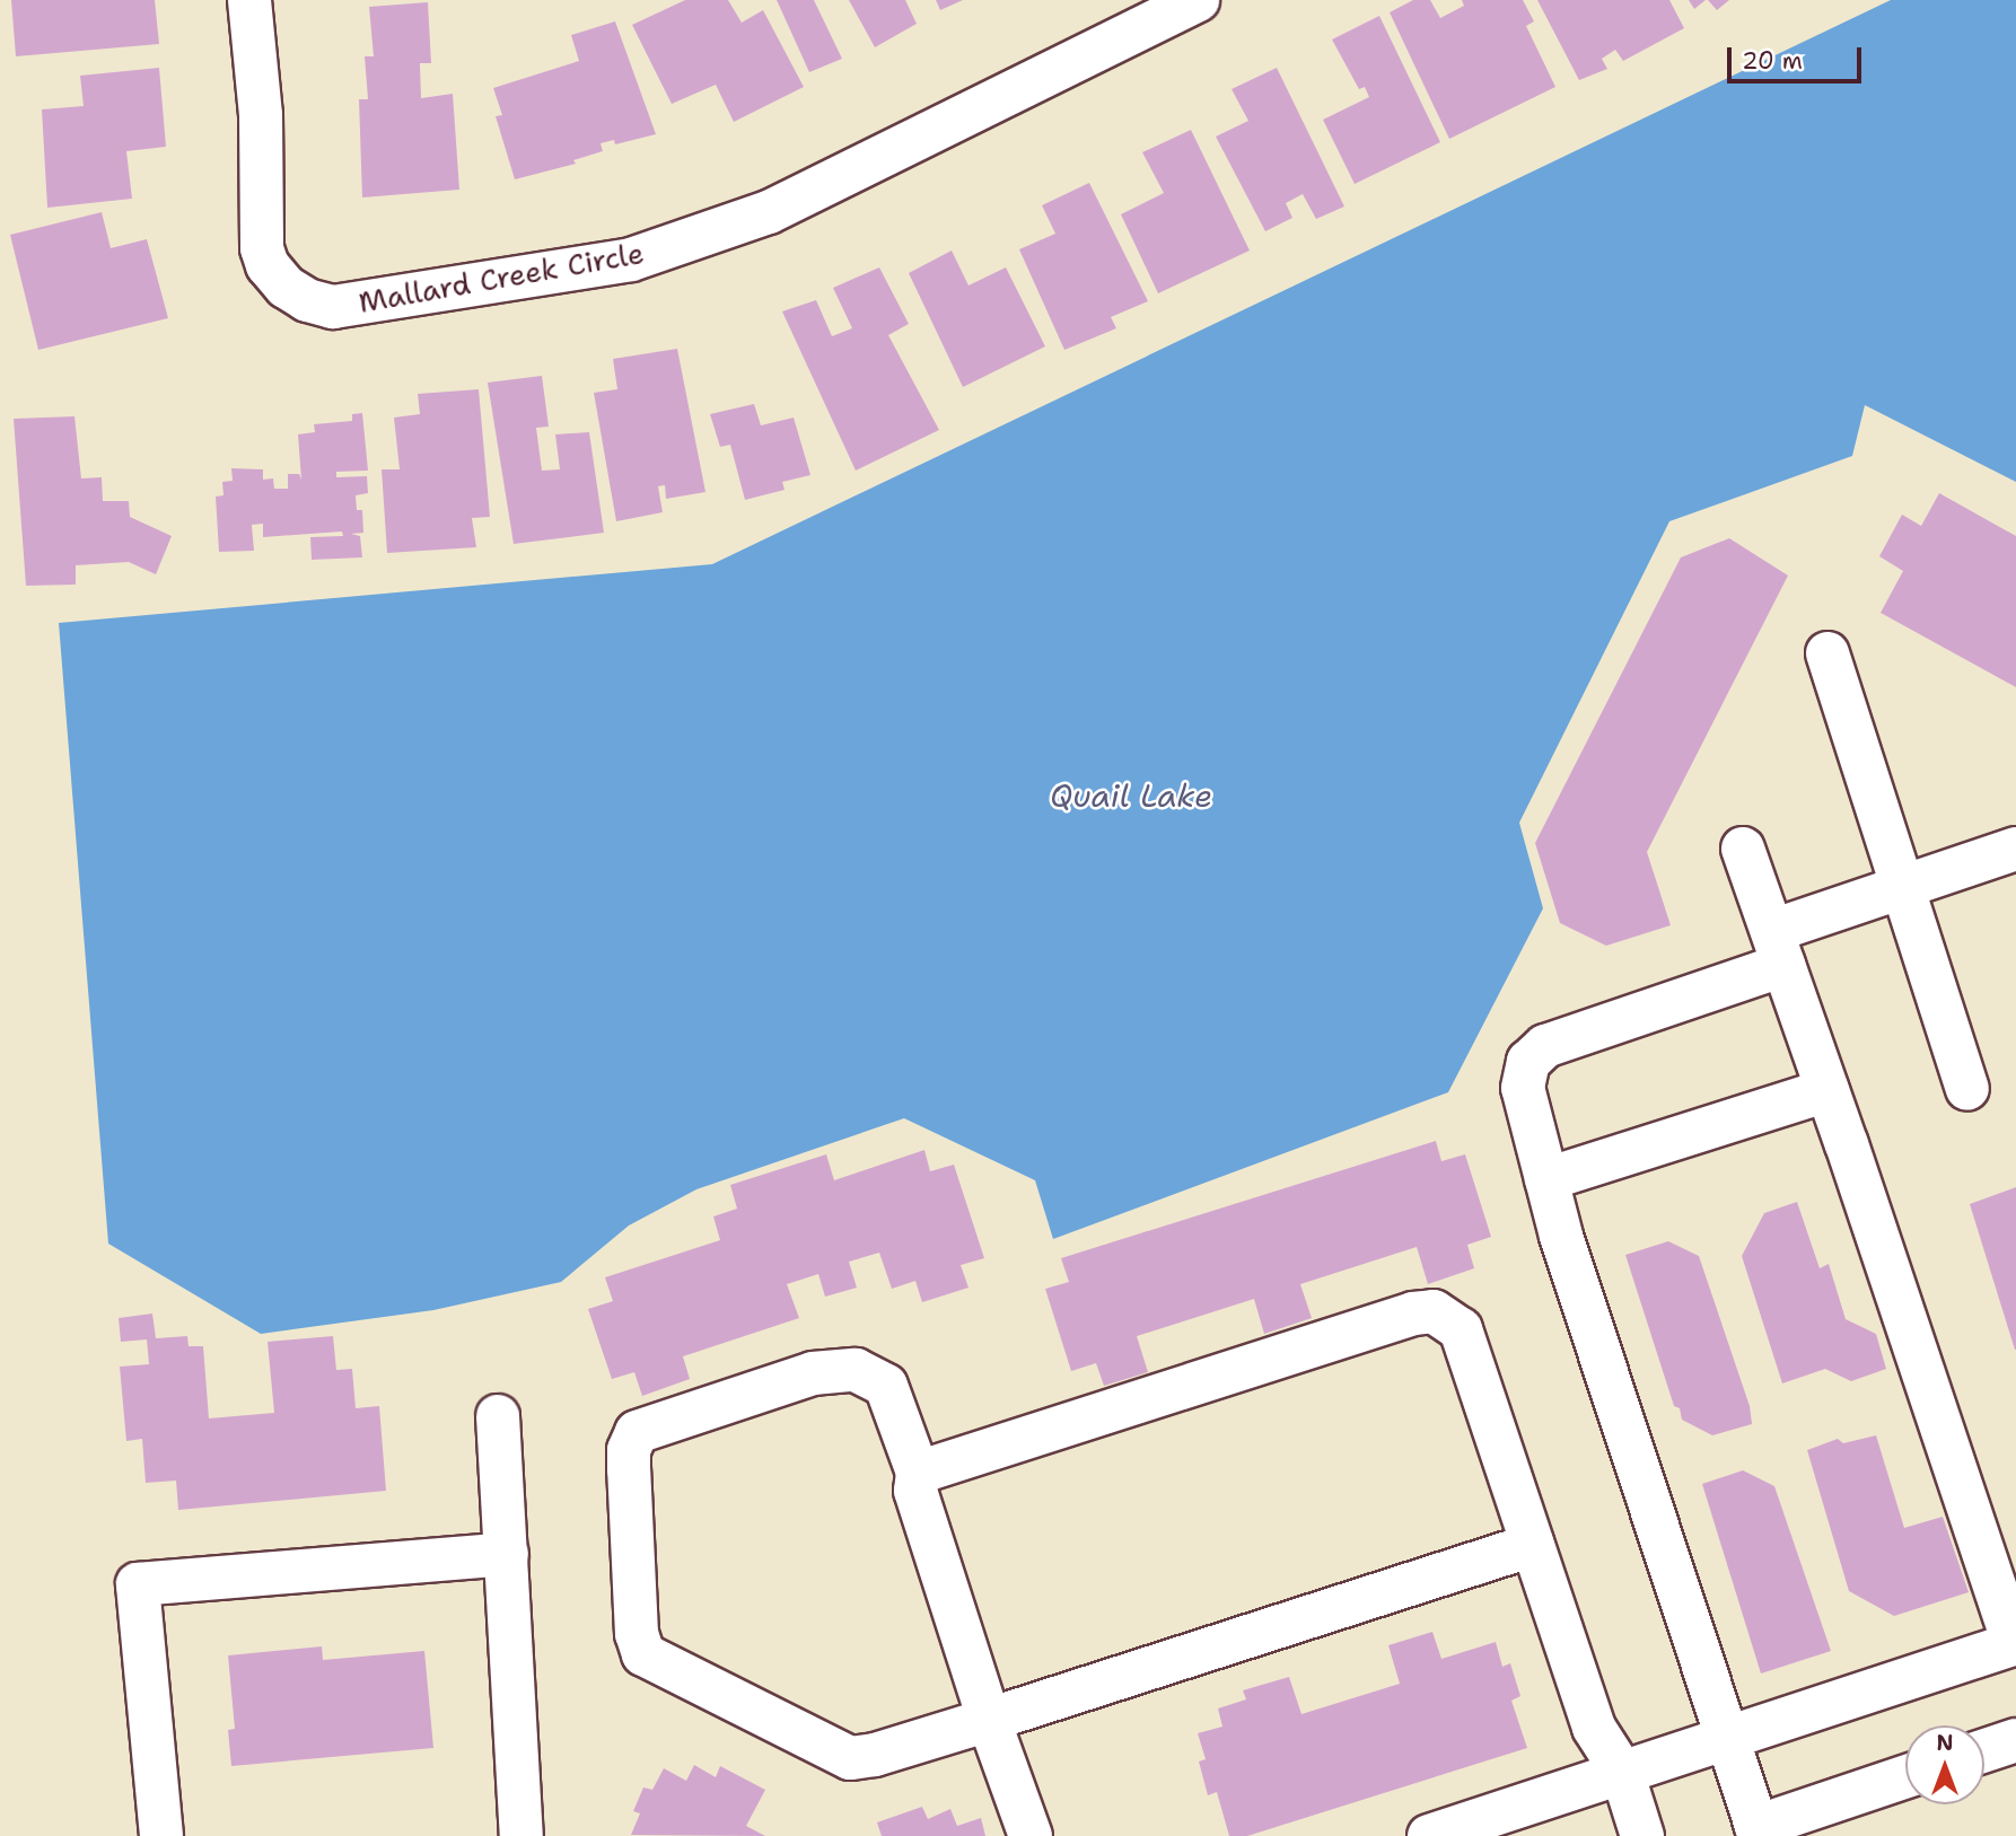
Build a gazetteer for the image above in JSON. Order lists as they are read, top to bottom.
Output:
{
  "streets": {
    "street": ["Mallard Creek Circle"]
  },
  "water": ["Quail Lake"],
  "scale_bar": "20 m",
  "north": "top"
}
